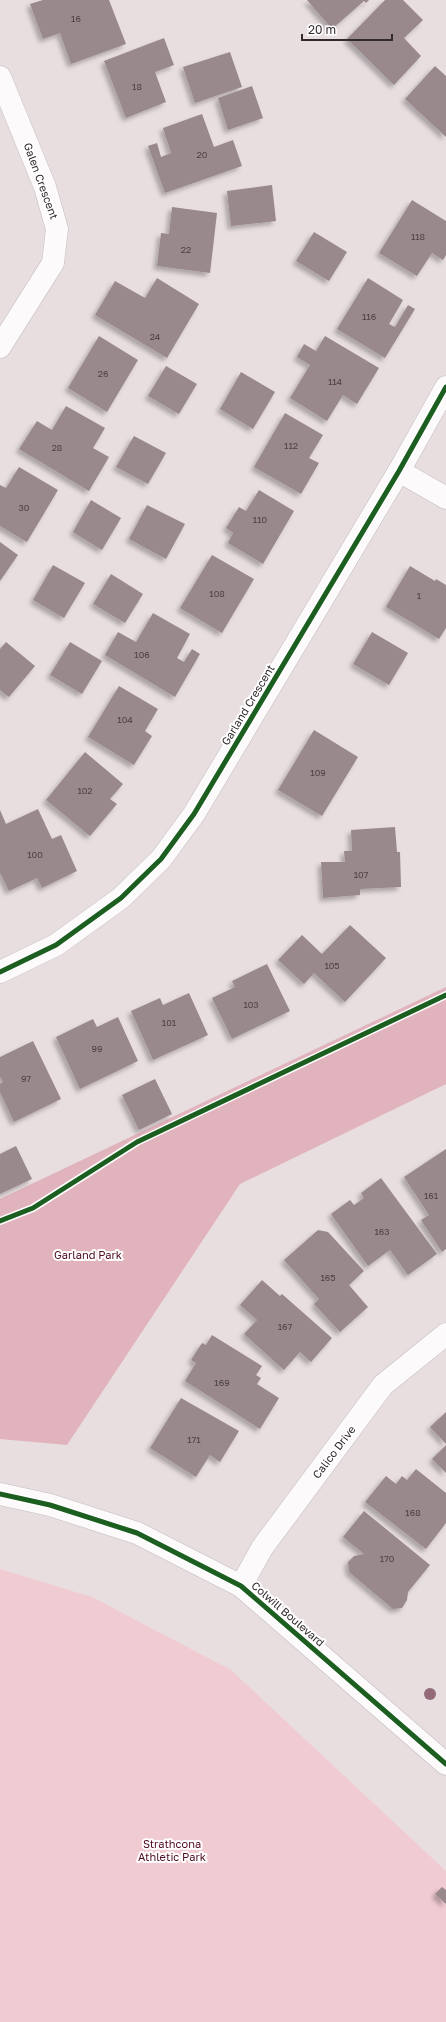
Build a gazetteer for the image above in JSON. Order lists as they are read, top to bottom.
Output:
{
  "streets": {
    "street": [
      "Galen Crescent",
      "Garland Crescent",
      "Calico Drive",
      "Colwill Boulevard"
    ]
  },
  "crossings": [
    ["Calico Drive", "Colwill Boulevard"]
  ],
  "parks": ["Garland Park", "Strathcona Athletic Park"],
  "house_numbers": [
    "16",
    "18",
    "20",
    "118",
    "22",
    "116",
    "24",
    "26",
    "114",
    "112",
    "28",
    "30",
    "110",
    "108",
    "1",
    "106",
    "104",
    "109",
    "102",
    "100",
    "107",
    "105",
    "103",
    "101",
    "99",
    "97",
    "161",
    "163",
    "165",
    "167",
    "169",
    "171",
    "168",
    "170"
  ],
  "scale_bar": "20 m"
}
